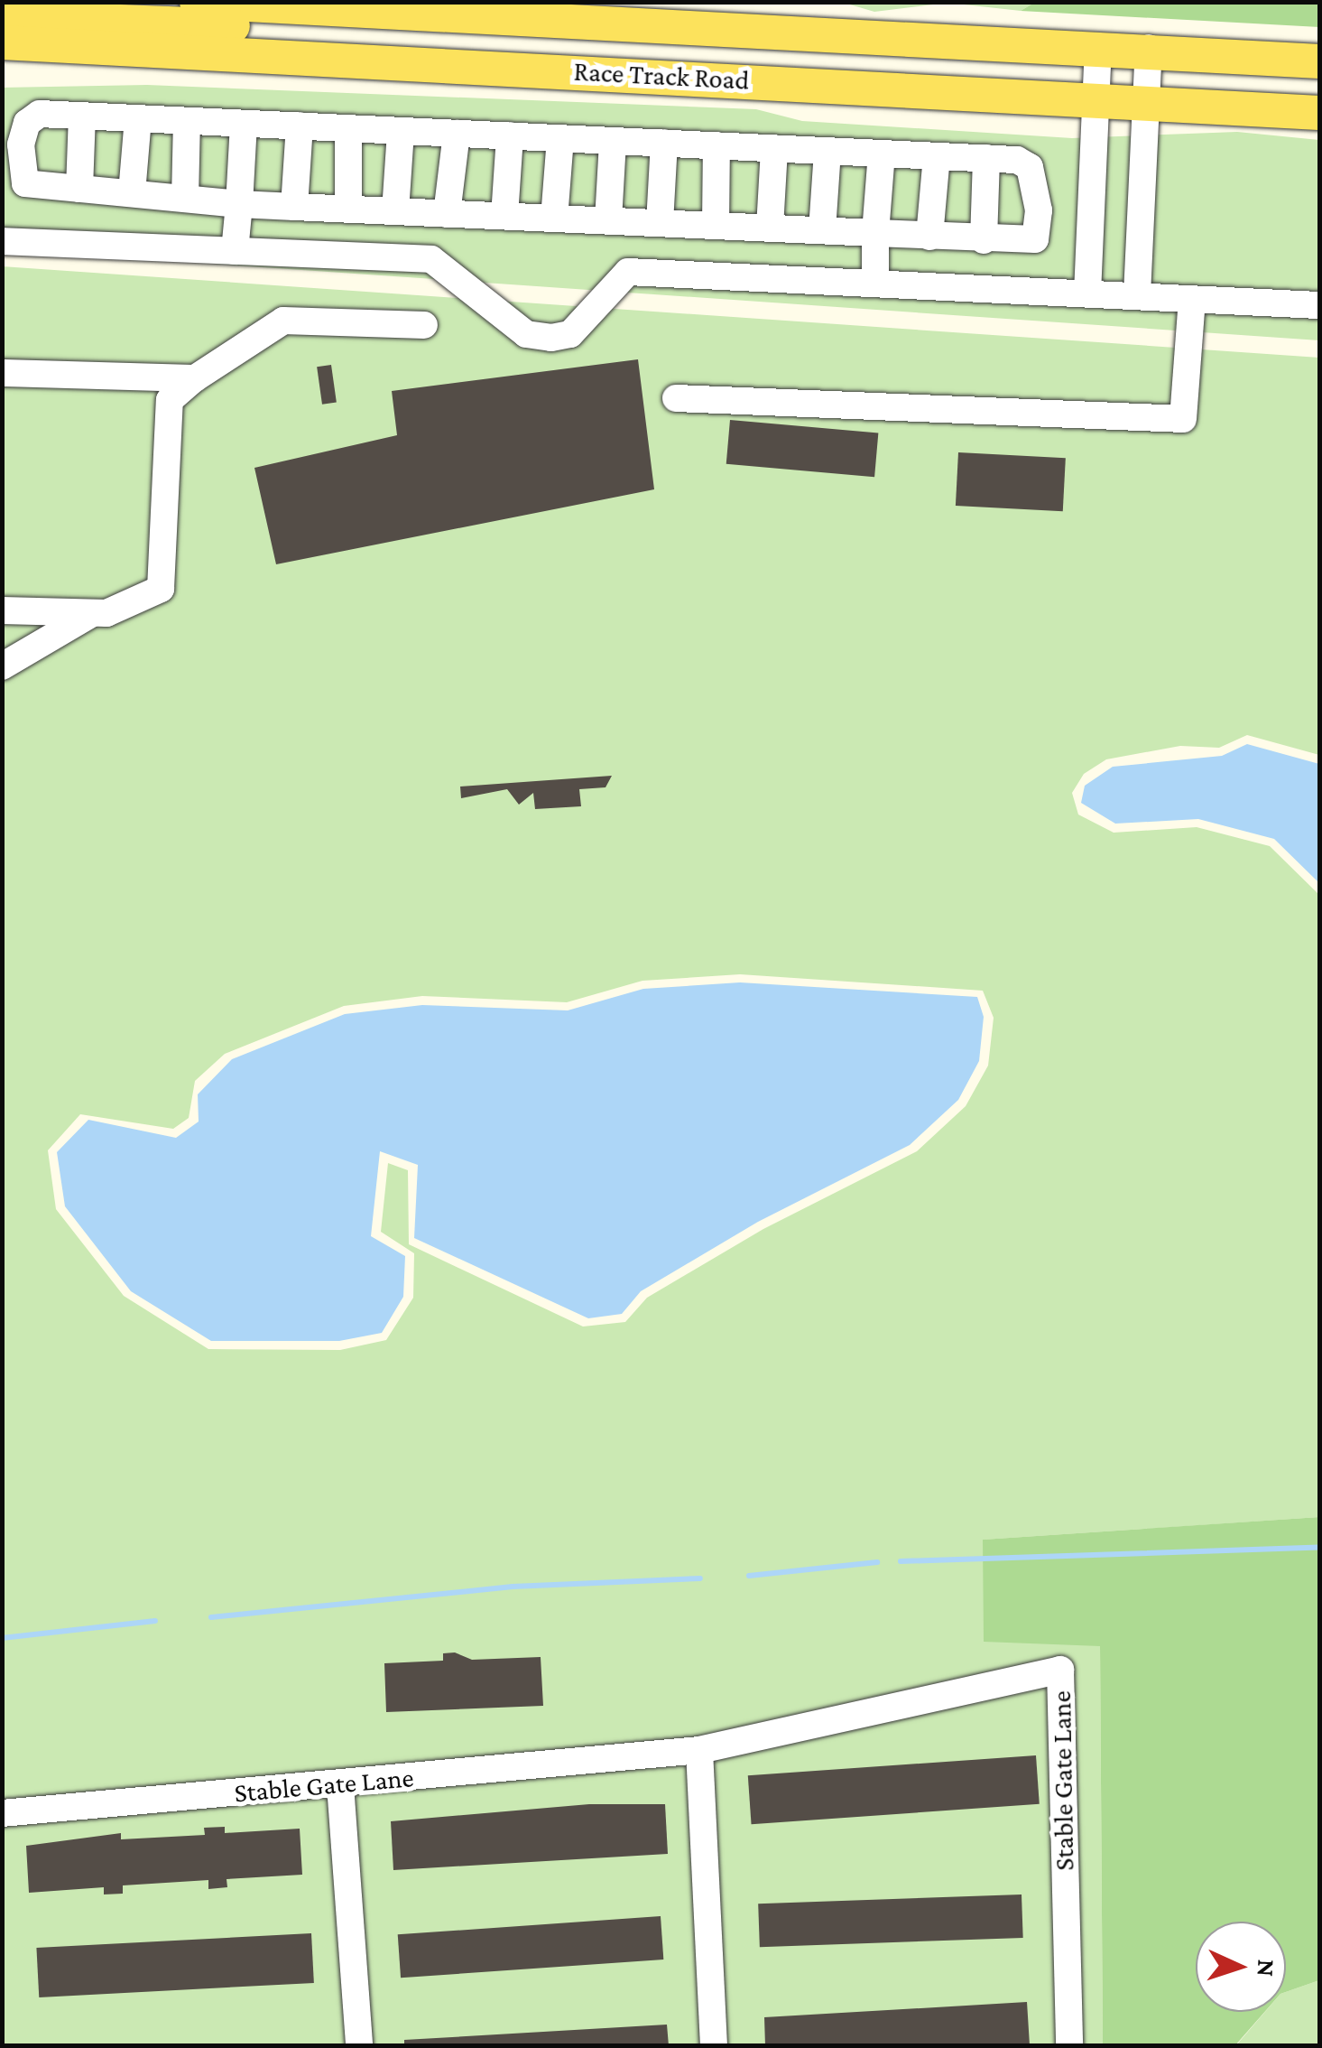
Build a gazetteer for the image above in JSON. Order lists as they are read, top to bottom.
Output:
{
  "streets": {
    "main road": ["Race Track Road"],
    "lane": ["Stable Gate Lane"]
  },
  "north": "right"
}
